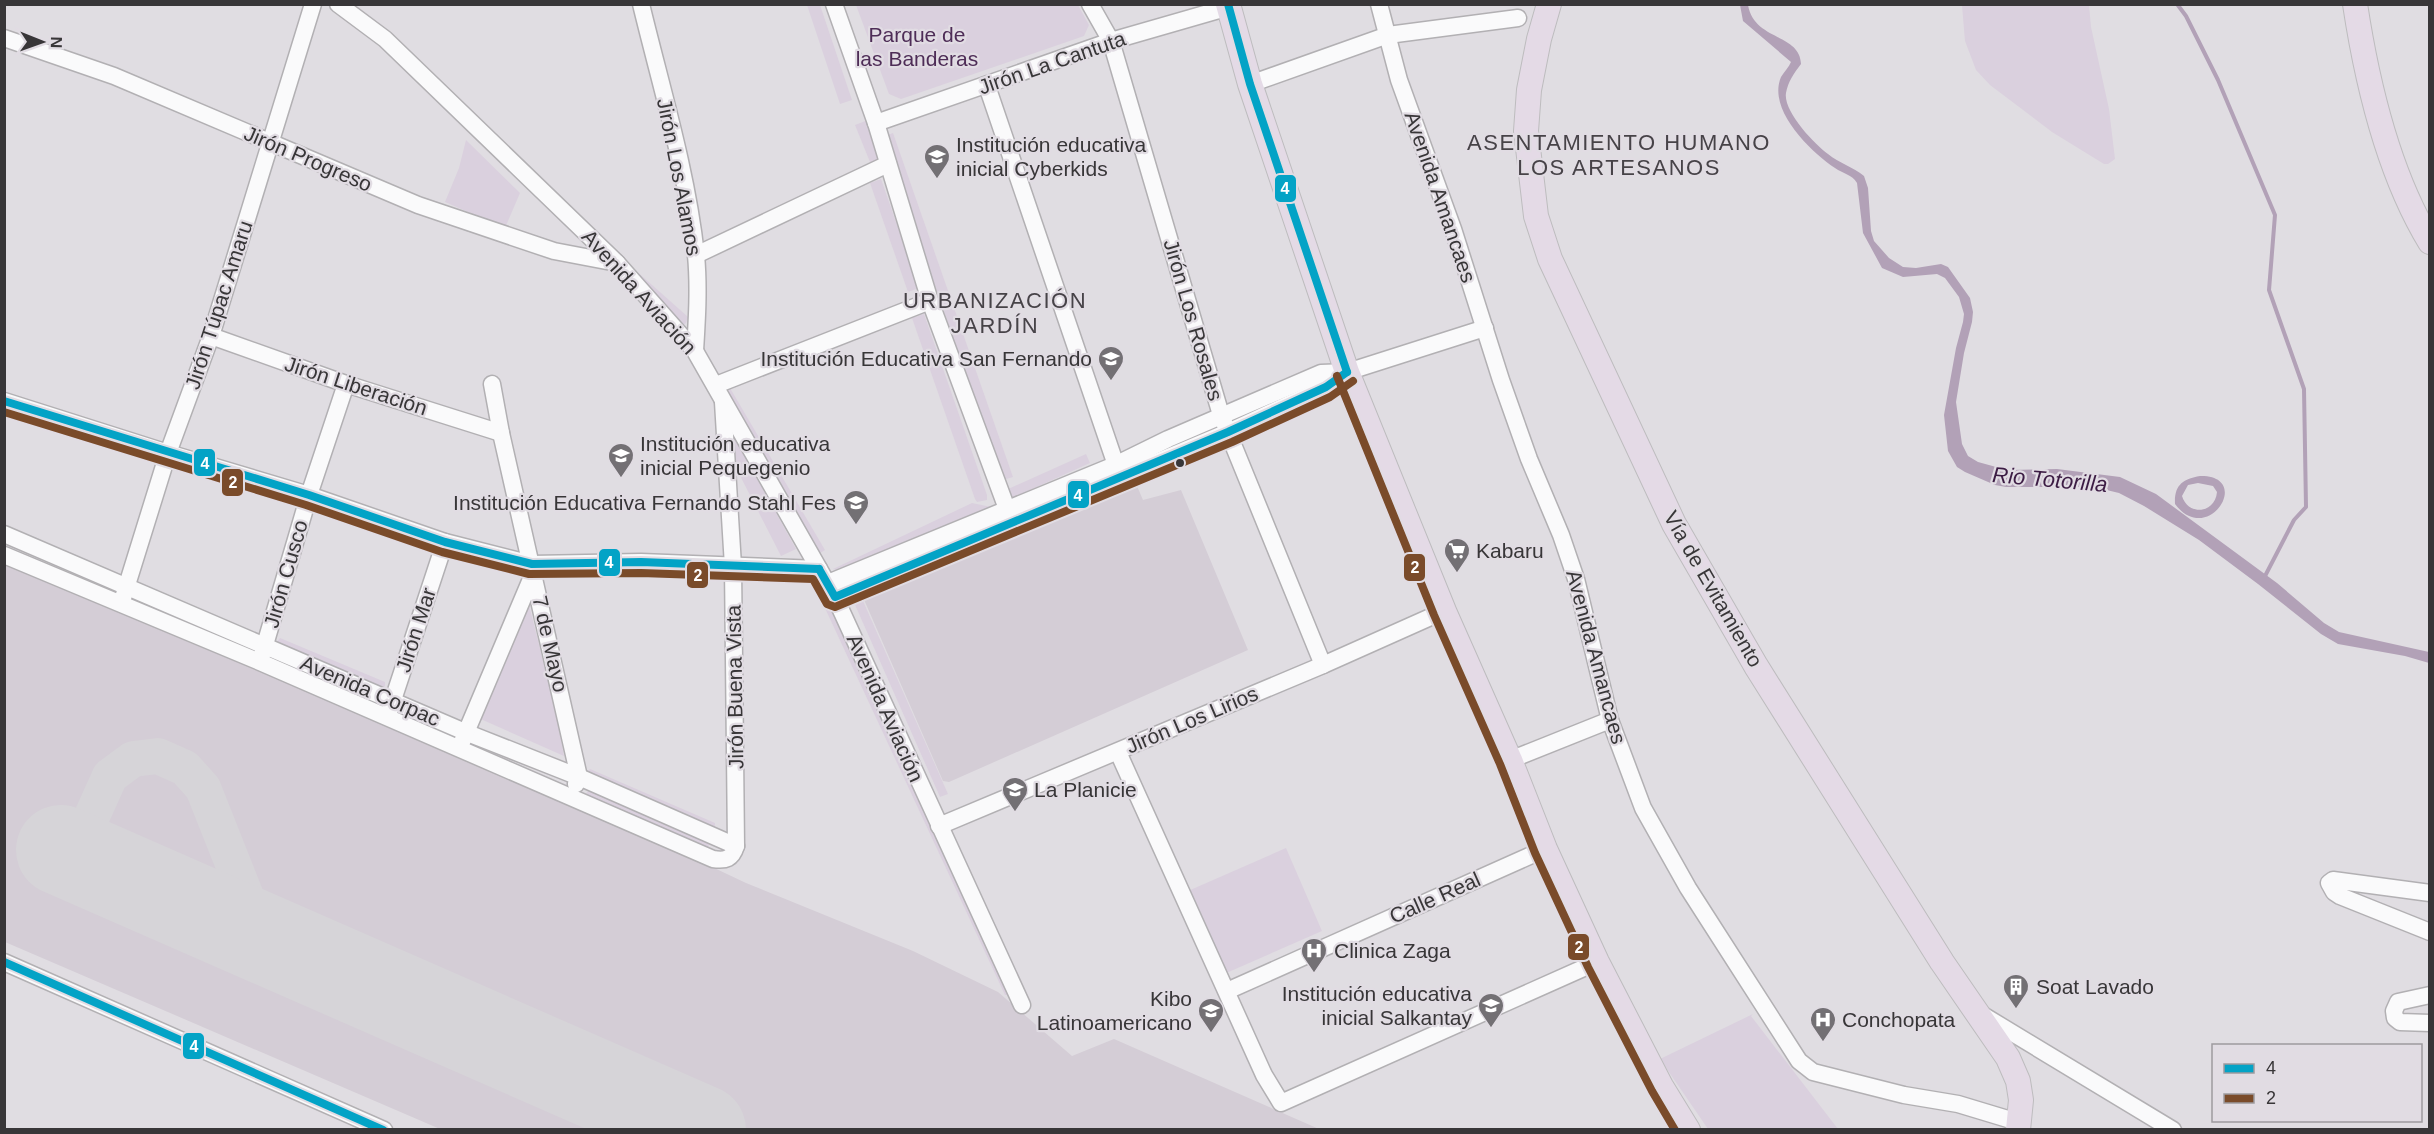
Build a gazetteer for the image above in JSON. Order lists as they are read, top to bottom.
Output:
{
  "streets": {
    "highway": ["Vía de Evitamiento"],
    "street": [
      "Jirón La Cantuta",
      "Jirón Progreso",
      "Jirón Los Alamos",
      "Avenida Amancaes",
      "Avenida Aviación",
      "Jirón Túpac Amaru",
      "Jirón Los Rosales",
      "Jirón Liberación",
      "Jirón Cusco",
      "Jirón Mar",
      "7 de Mayo",
      "Jirón Buena Vista",
      "Avenida Corpac",
      "Jirón Los Lirios",
      "Calle Real"
    ]
  },
  "crossings": [
    ["Jirón La Cantuta", "Jirón Los Rosales"],
    ["Jirón Progreso", "Avenida Aviación"],
    ["Jirón Progreso", "Jirón Túpac Amaru"],
    ["Jirón Los Alamos", "Avenida Aviación"],
    ["Avenida Amancaes", "Vía de Evitamiento"],
    ["Avenida Aviación", "Jirón Buena Vista"],
    ["Avenida Aviación", "Jirón Los Lirios"],
    ["Jirón Túpac Amaru", "Jirón Liberación"],
    ["Jirón Túpac Amaru", "Avenida Corpac"],
    ["Jirón Los Rosales", "Jirón Los Lirios"],
    ["Jirón Liberación", "Jirón Cusco"],
    ["Jirón Liberación", "7 de Mayo"],
    ["Jirón Cusco", "Avenida Corpac"],
    ["Jirón Mar", "Avenida Corpac"],
    ["7 de Mayo", "Avenida Corpac"],
    ["Jirón Buena Vista", "Avenida Corpac"]
  ],
  "districts": ["ASENTAMIENTO HUMANO LOS ARTESANOS", "URBANIZACIÓN JARDÍN"],
  "water": ["Rio Totorilla"],
  "parks": ["Parque de las Banderas"],
  "places": {
    "school or university": [
      "Institución educativa inicial Cyberkids",
      "Institución Educativa San Fernando",
      "Institución educativa inicial Pequegenio",
      "Institución Educativa Fernando Stahl Fes",
      "La Planicie",
      "Institución educativa inicial Salkantay",
      "Kibo Latinoamericano"
    ],
    "supermarket": ["Kabaru"],
    "hospital": ["Clinica Zaga", "Conchopata"],
    "building": ["Soat Lavado"]
  },
  "lines": ["transit line 4", "transit line 2"],
  "legend": ["4", "2"],
  "north": "right"
}
